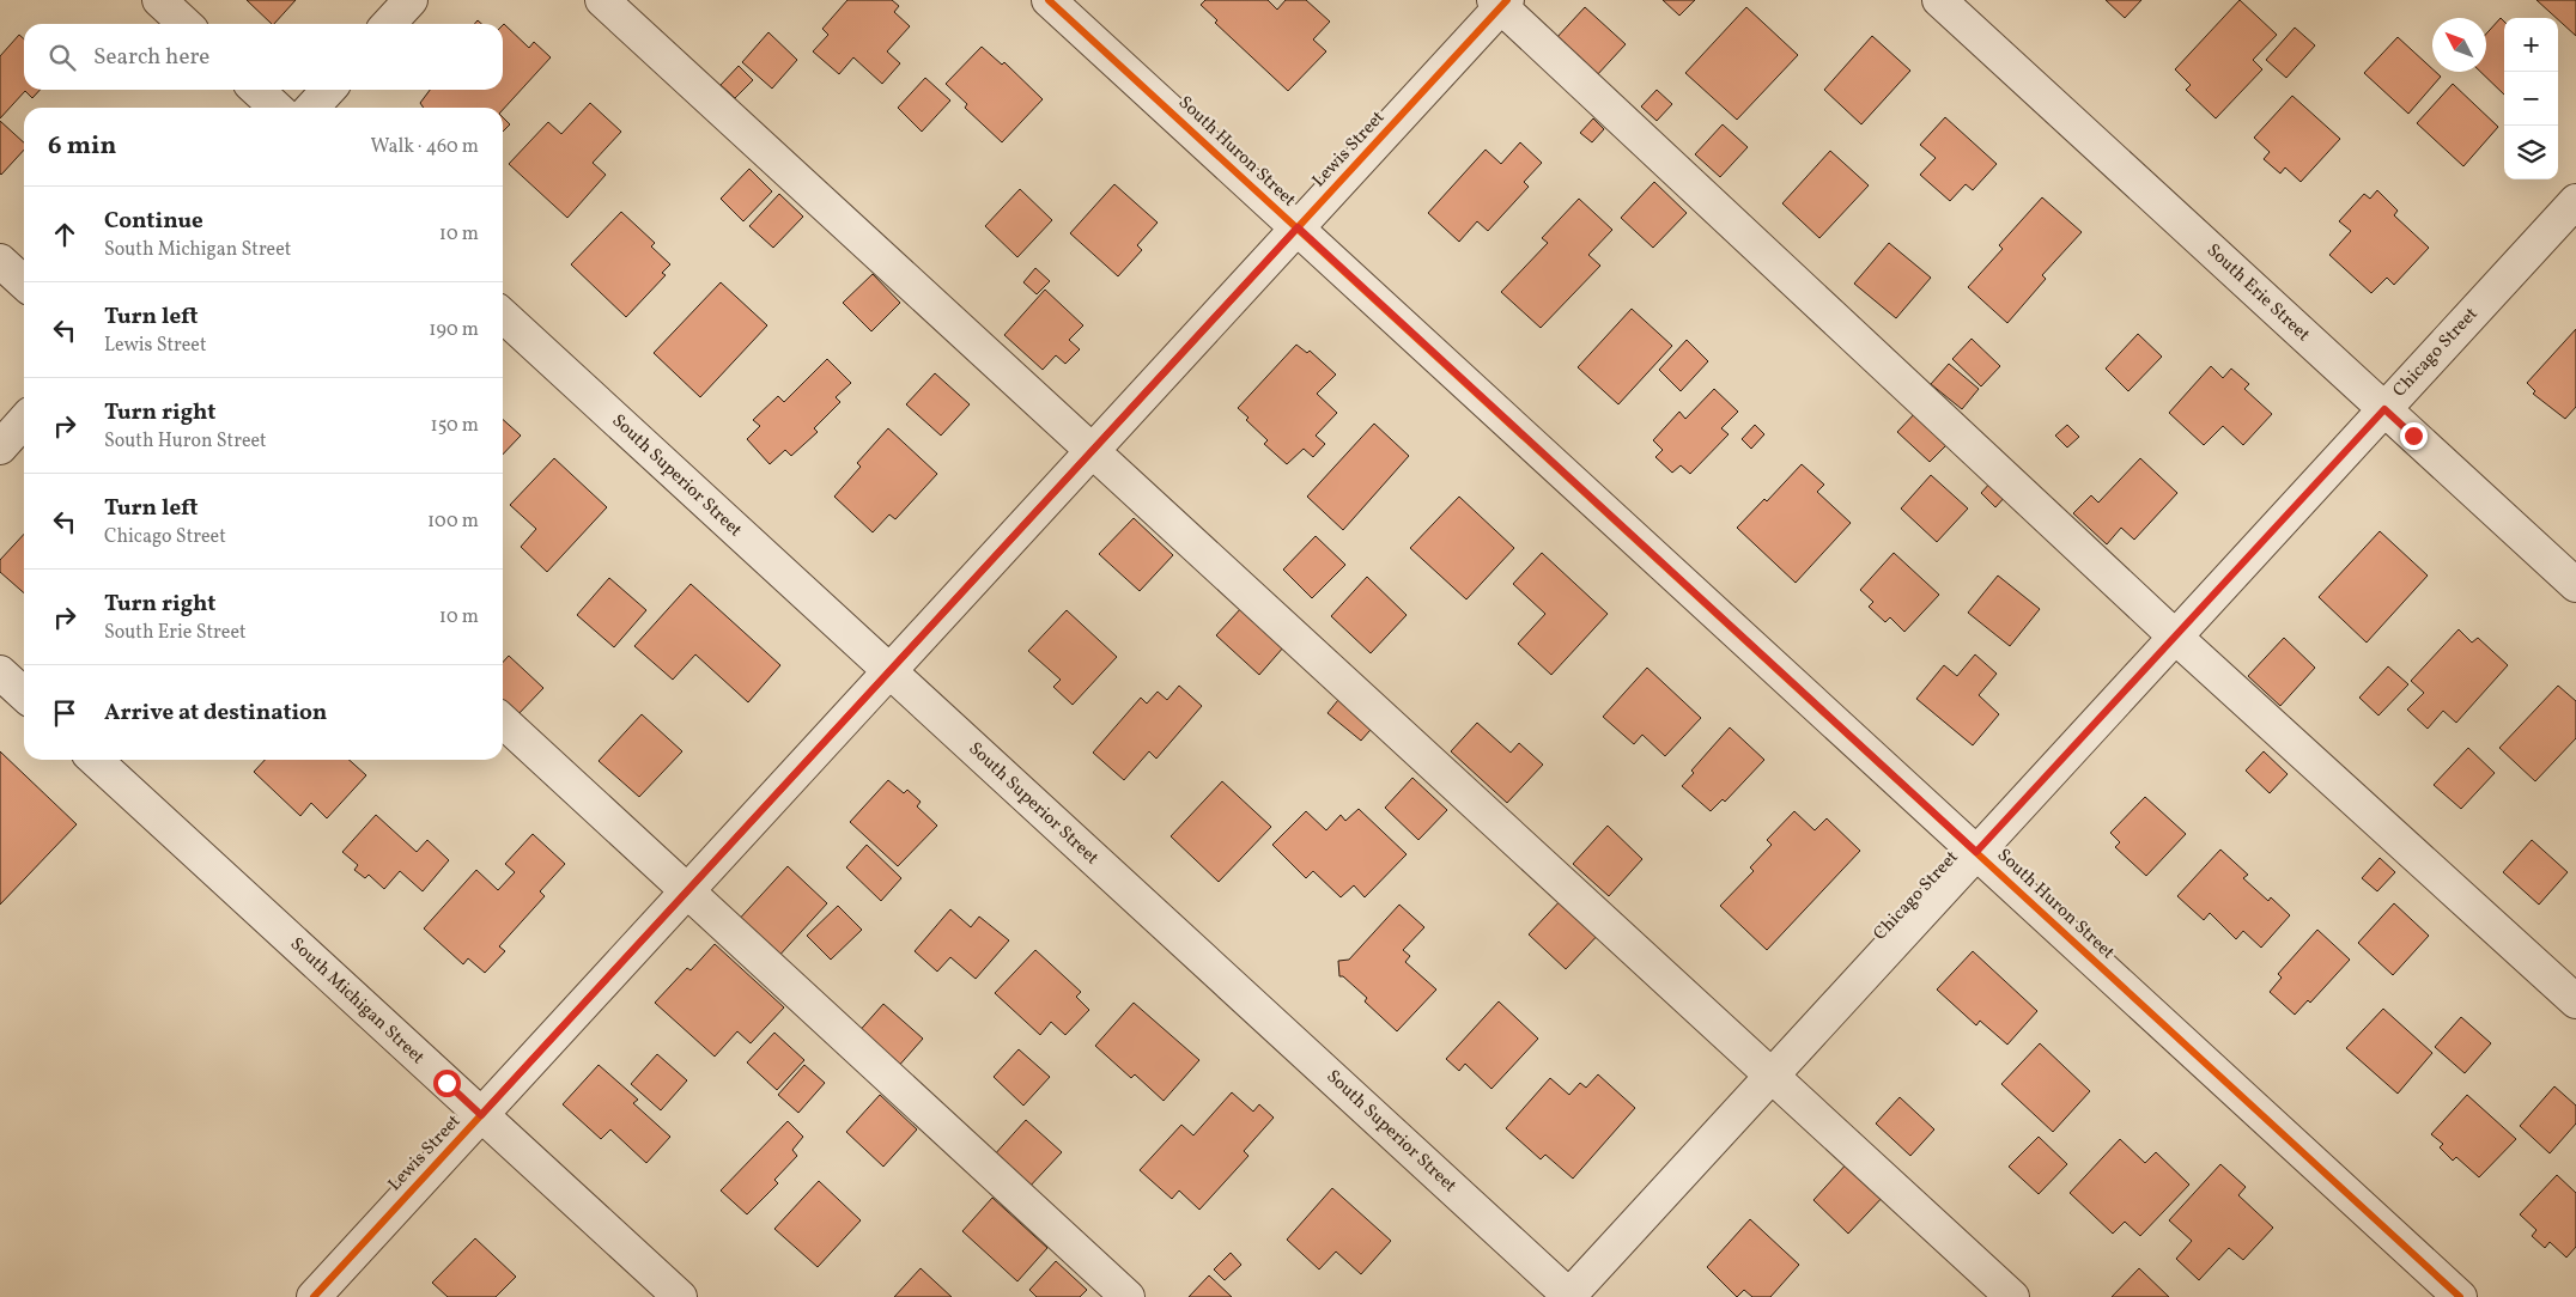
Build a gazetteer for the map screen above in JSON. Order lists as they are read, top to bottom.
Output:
{
  "streets": {
    "street": [
      "Lewis Street",
      "South Huron Street",
      "South Erie Street",
      "Chicago Street",
      "South Superior Street",
      "South Michigan Street"
    ]
  },
  "crossings": [
    ["Lewis Street", "South Huron Street"],
    ["Lewis Street", "South Superior Street"],
    ["Lewis Street", "South Michigan Street"],
    ["South Huron Street", "Chicago Street"],
    ["South Erie Street", "Chicago Street"],
    ["Chicago Street", "South Superior Street"]
  ],
  "north": "top left",
  "page": {
    "map_buttons": ["+", "−"],
    "search": "Search here",
    "heading": ["6 min", "Walk · 460 m"],
    "list": [
      ["Continue", "South Michigan Street", "10 m"],
      ["Turn left", "Lewis Street", "190 m"],
      ["Turn right", "South Huron Street", "150 m"],
      ["Turn left", "Chicago Street", "100 m"],
      ["Turn right", "South Erie Street", "10 m"],
      "Arrive at destination"
    ]
  }
}
